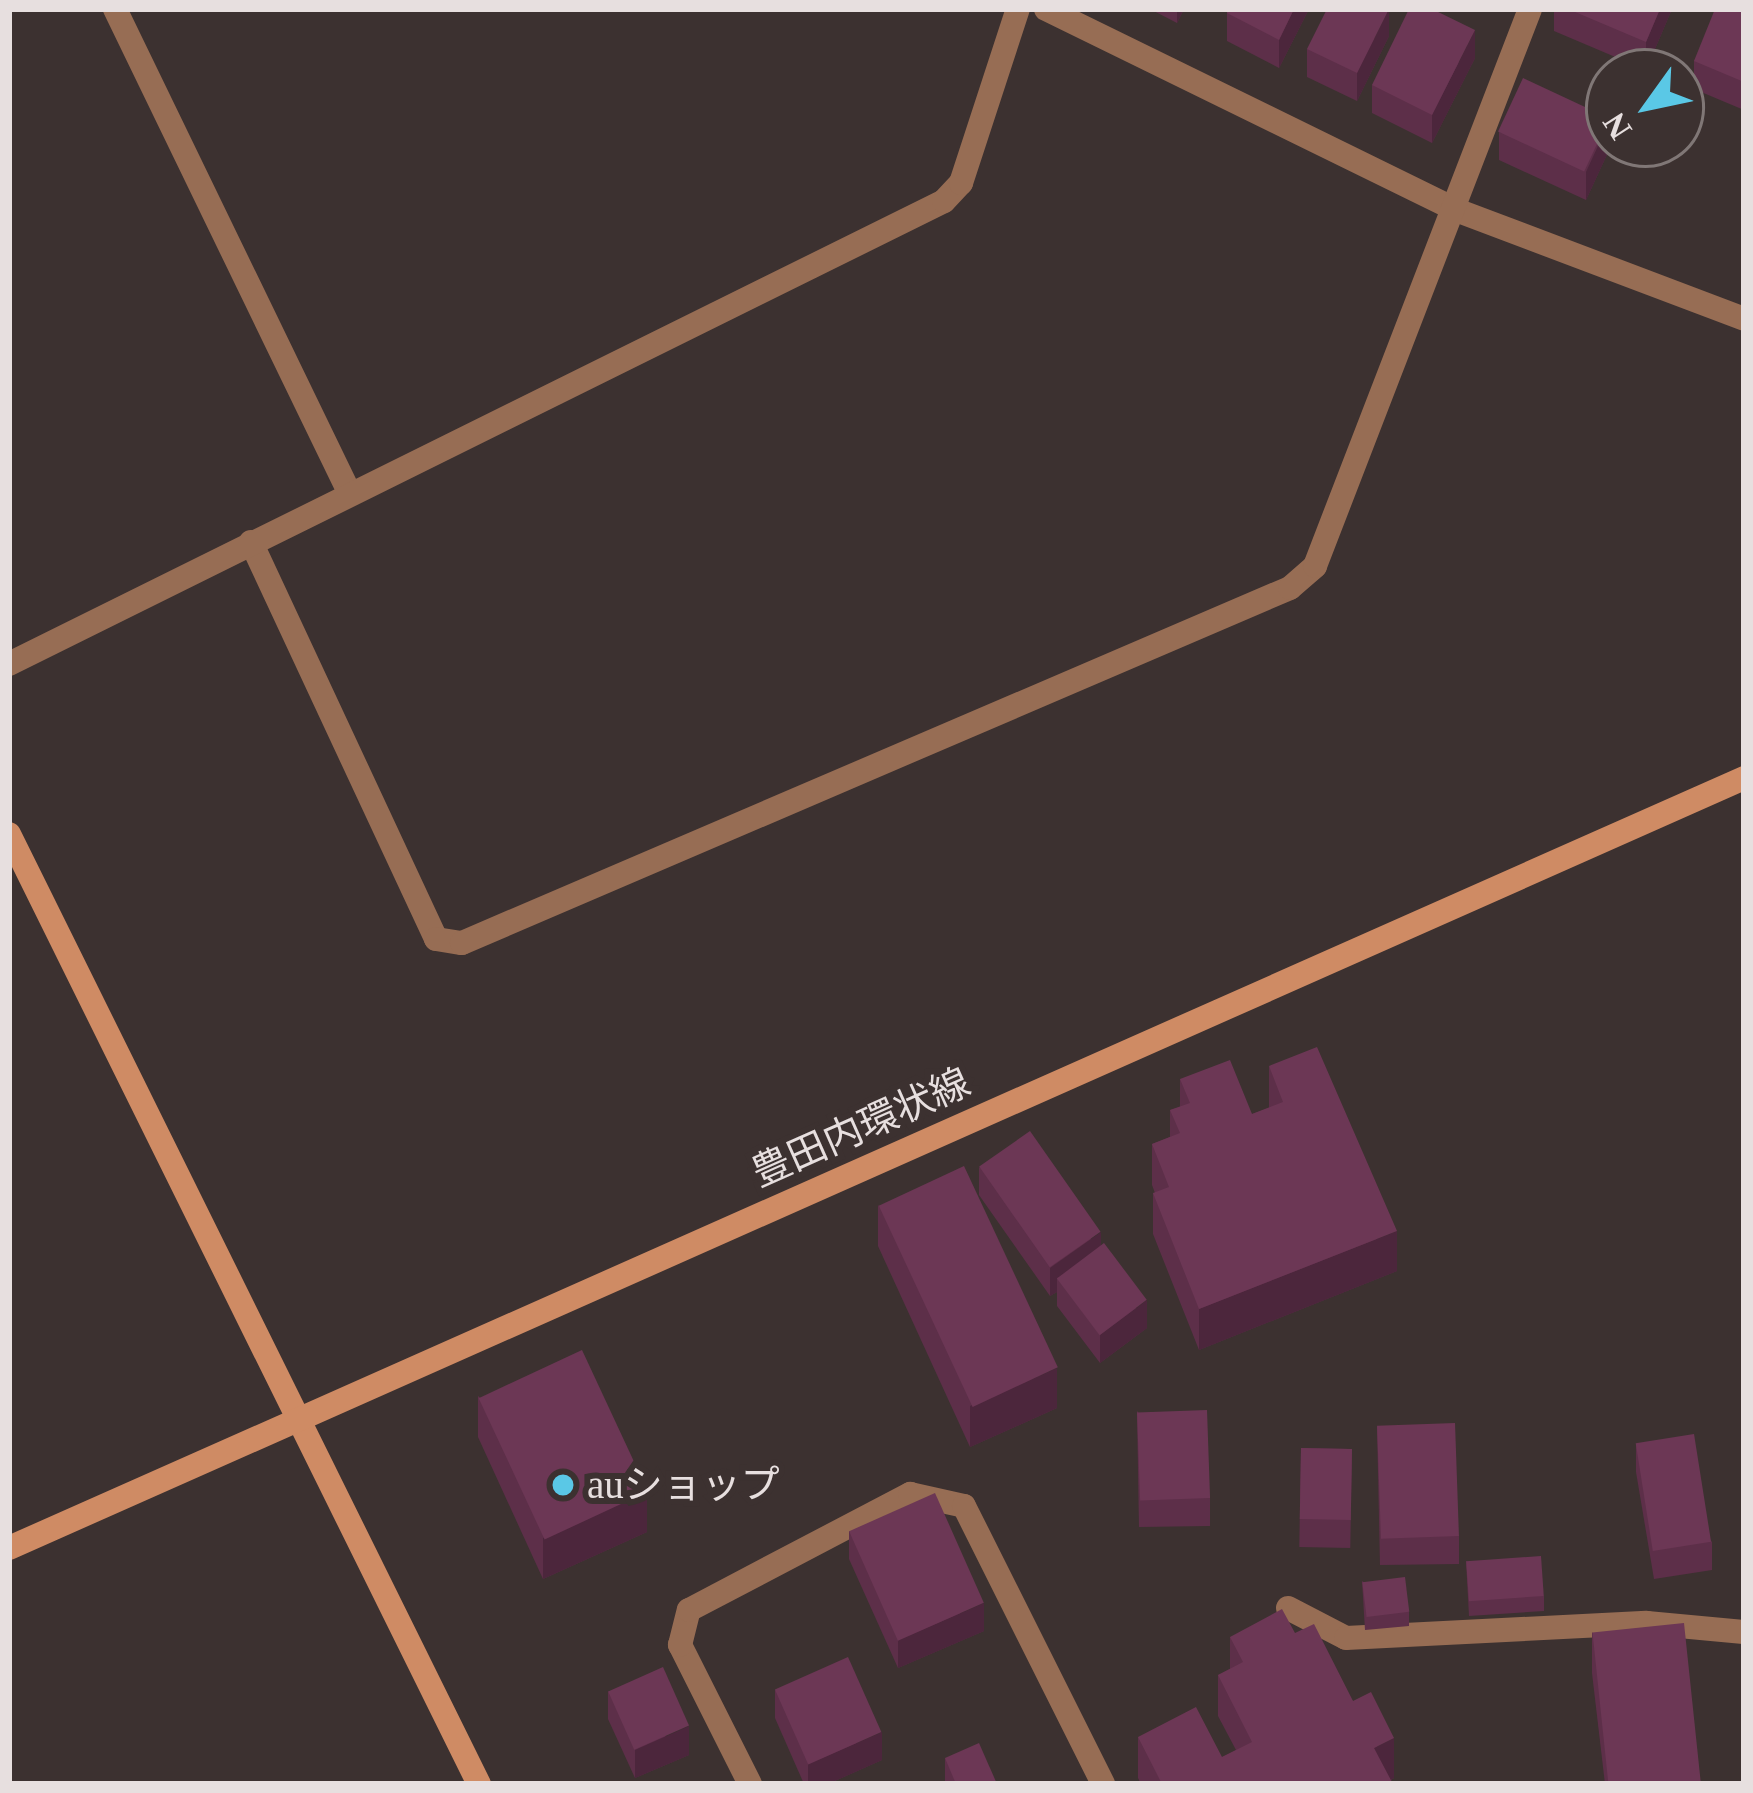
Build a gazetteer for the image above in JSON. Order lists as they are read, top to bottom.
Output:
{
  "streets": {
    "street": ["豊田内環状線"]
  },
  "places": ["auショップ"],
  "north": "bottom left"
}
